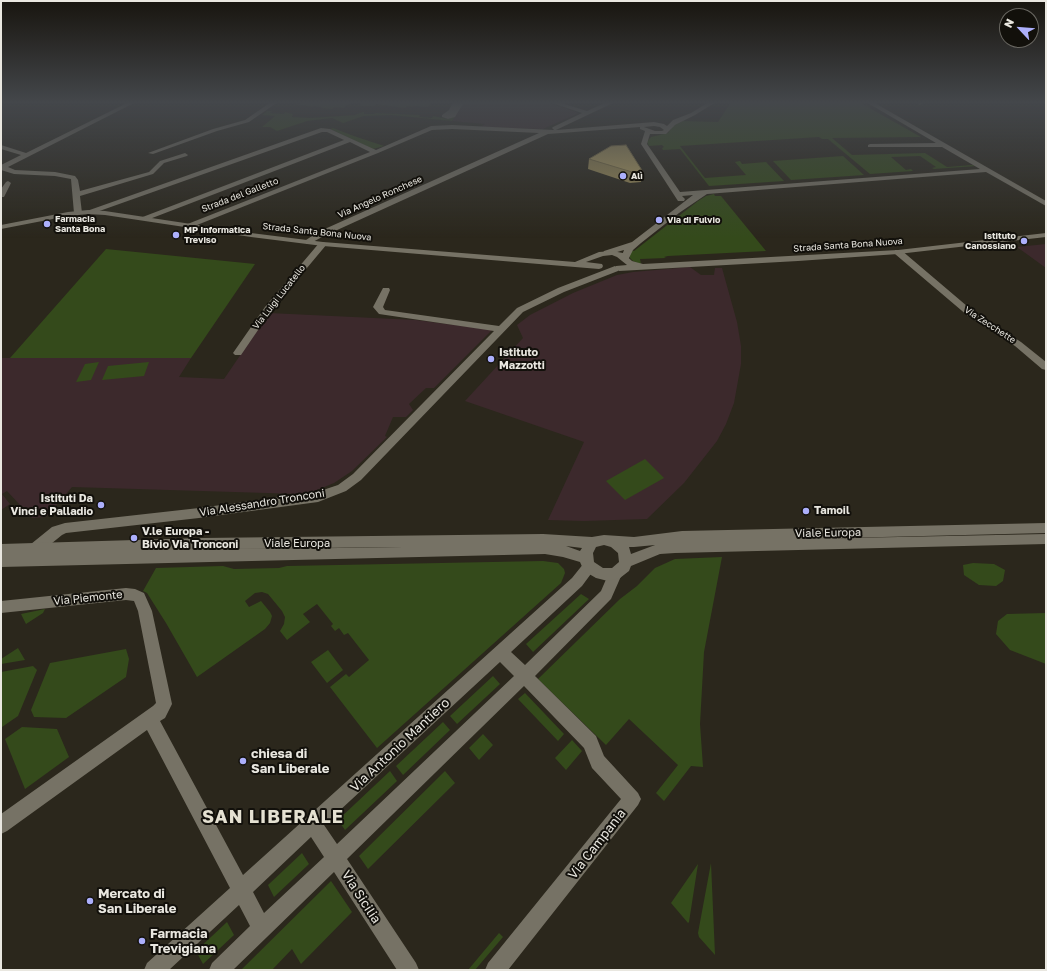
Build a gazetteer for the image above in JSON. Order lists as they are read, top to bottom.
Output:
{
  "streets": {
    "street": [
      "Strada del Galletto",
      "Via Angelo Ronchese",
      "Strada Santa Bona Nuova",
      "Via Luigi Lucatello",
      "Via Zecchette",
      "Via Alessandro Tronconi",
      "Viale Europa",
      "Via Piemonte",
      "Via Antonio Mantiero",
      "Via Campania",
      "Via Sicilia"
    ]
  },
  "crossings": [
    ["Strada del Galletto", "Strada Santa Bona Nuova"],
    ["Via Angelo Ronchese", "Strada Santa Bona Nuova"],
    ["Strada Santa Bona Nuova", "Via Luigi Lucatello"],
    ["Strada Santa Bona Nuova", "Via Zecchette"],
    ["Via Alessandro Tronconi", "Viale Europa"],
    ["Viale Europa", "Via Antonio Mantiero"],
    ["Via Antonio Mantiero", "Via Campania"],
    ["Via Antonio Mantiero", "Via Sicilia"]
  ],
  "districts": ["SAN LIBERALE"],
  "places": [
    "Alì",
    "Via di Fulvio",
    "Farmacia Santa Bona",
    "MP Informatica Treviso",
    "Istituto Canossiano",
    "Istituto Mazzotti",
    "Istituti Da Vinci e Palladio",
    "Tamoil",
    "V.le Europa - Bivio Via Tronconi",
    "chiesa di San Liberale",
    "Mercato di San Liberale",
    "Farmacia Trevigiana"
  ],
  "north": "top left"
}
